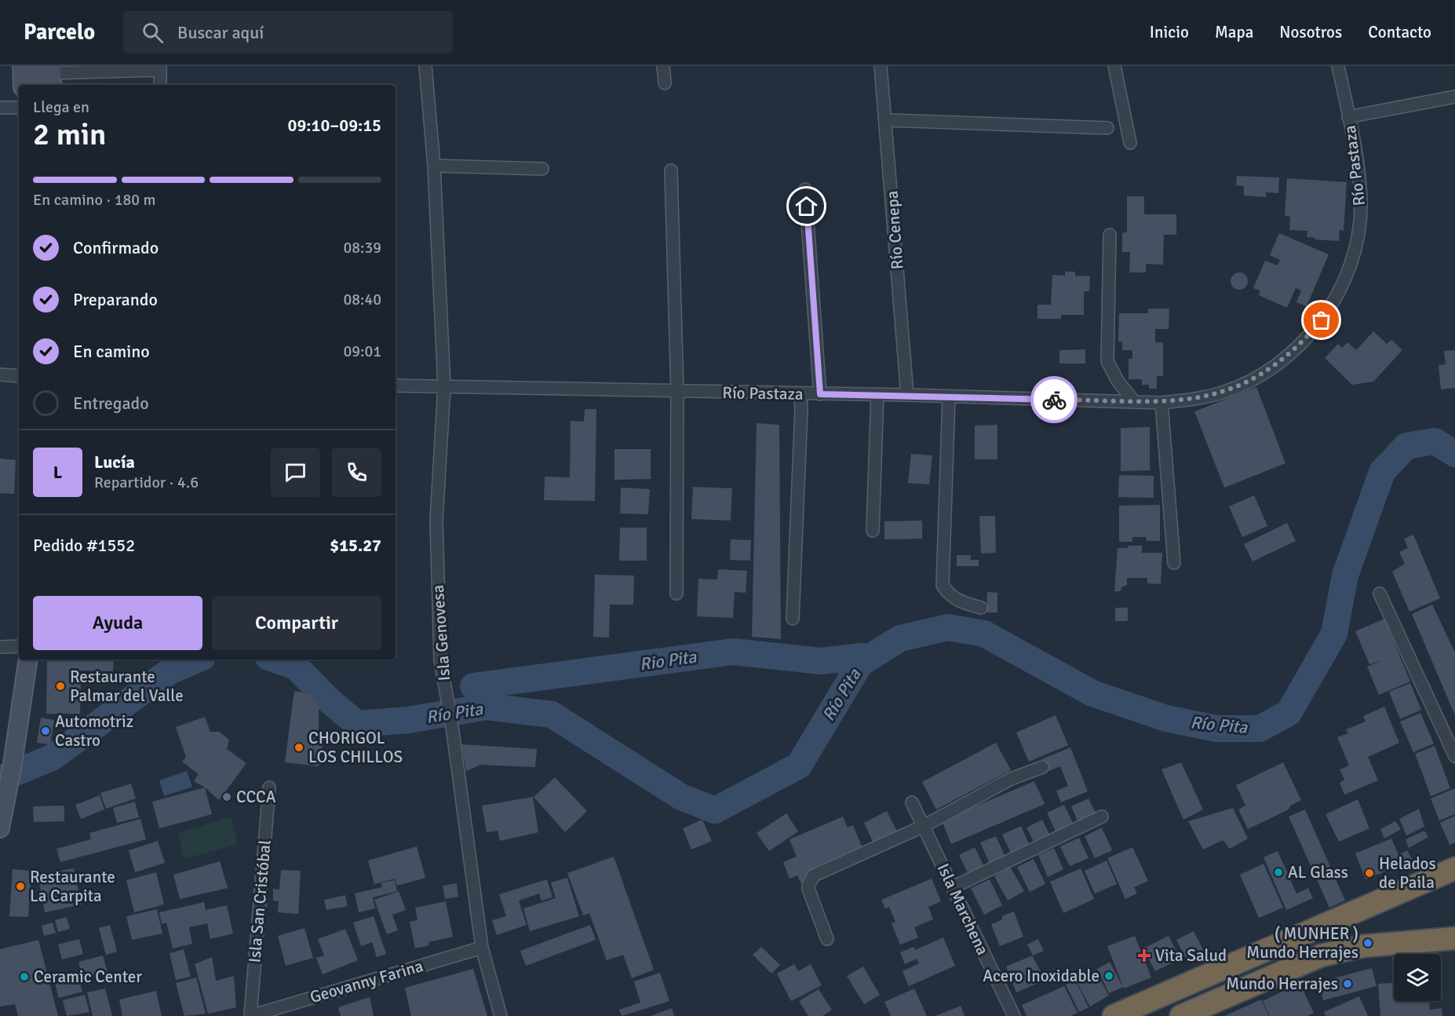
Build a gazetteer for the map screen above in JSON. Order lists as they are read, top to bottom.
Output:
{
  "streets": {
    "street": [
      "Río Pastaza",
      "Río Cenepa",
      "Isla Genovesa",
      "Isla San Cristóbal",
      "Isla Marchena",
      "Geovanny Farina"
    ]
  },
  "crossings": [
    ["Río Pastaza", "Río Cenepa"],
    ["Río Pastaza", "Isla Genovesa"],
    ["Isla Genovesa", "Geovanny Farina"],
    ["Isla San Cristóbal", "Geovanny Farina"]
  ],
  "water": ["Rio Pita", "Río Pita"],
  "places": {
    "other": [
      "Restaurante Palmar del Valle",
      "Automotriz Castro",
      "CHORIGOL LOS CHILLOS",
      "CCCA",
      "AL Glass",
      "Helados de Paila",
      "Restaurante La Carpita",
      "( MUNHER ) Mundo Herrajes",
      "Acero Inoxidable",
      "Ceramic Center",
      "Mundo Herrajes"
    ],
    "health": ["Vita Salud"]
  },
  "page": {
    "header": "Parcelo",
    "search": "Buscar aquí",
    "nav": [
      "Inicio",
      "Mapa",
      "Nosotros",
      "Contacto"
    ],
    "heading": ["2 min", "Llega en", "09:10–09:15"],
    "panel": [
      "Lucía",
      "Repartidor · 4.6",
      "Pedido #1552",
      "$15.27"
    ],
    "bar": "En camino · 180 m",
    "list": [
      ["Confirmado", "08:39"],
      ["Preparando", "08:40"],
      ["En camino", "09:01"],
      "Entregado"
    ],
    "round": "L",
    "buttons": ["Ayuda", "Compartir"]
  }
}
